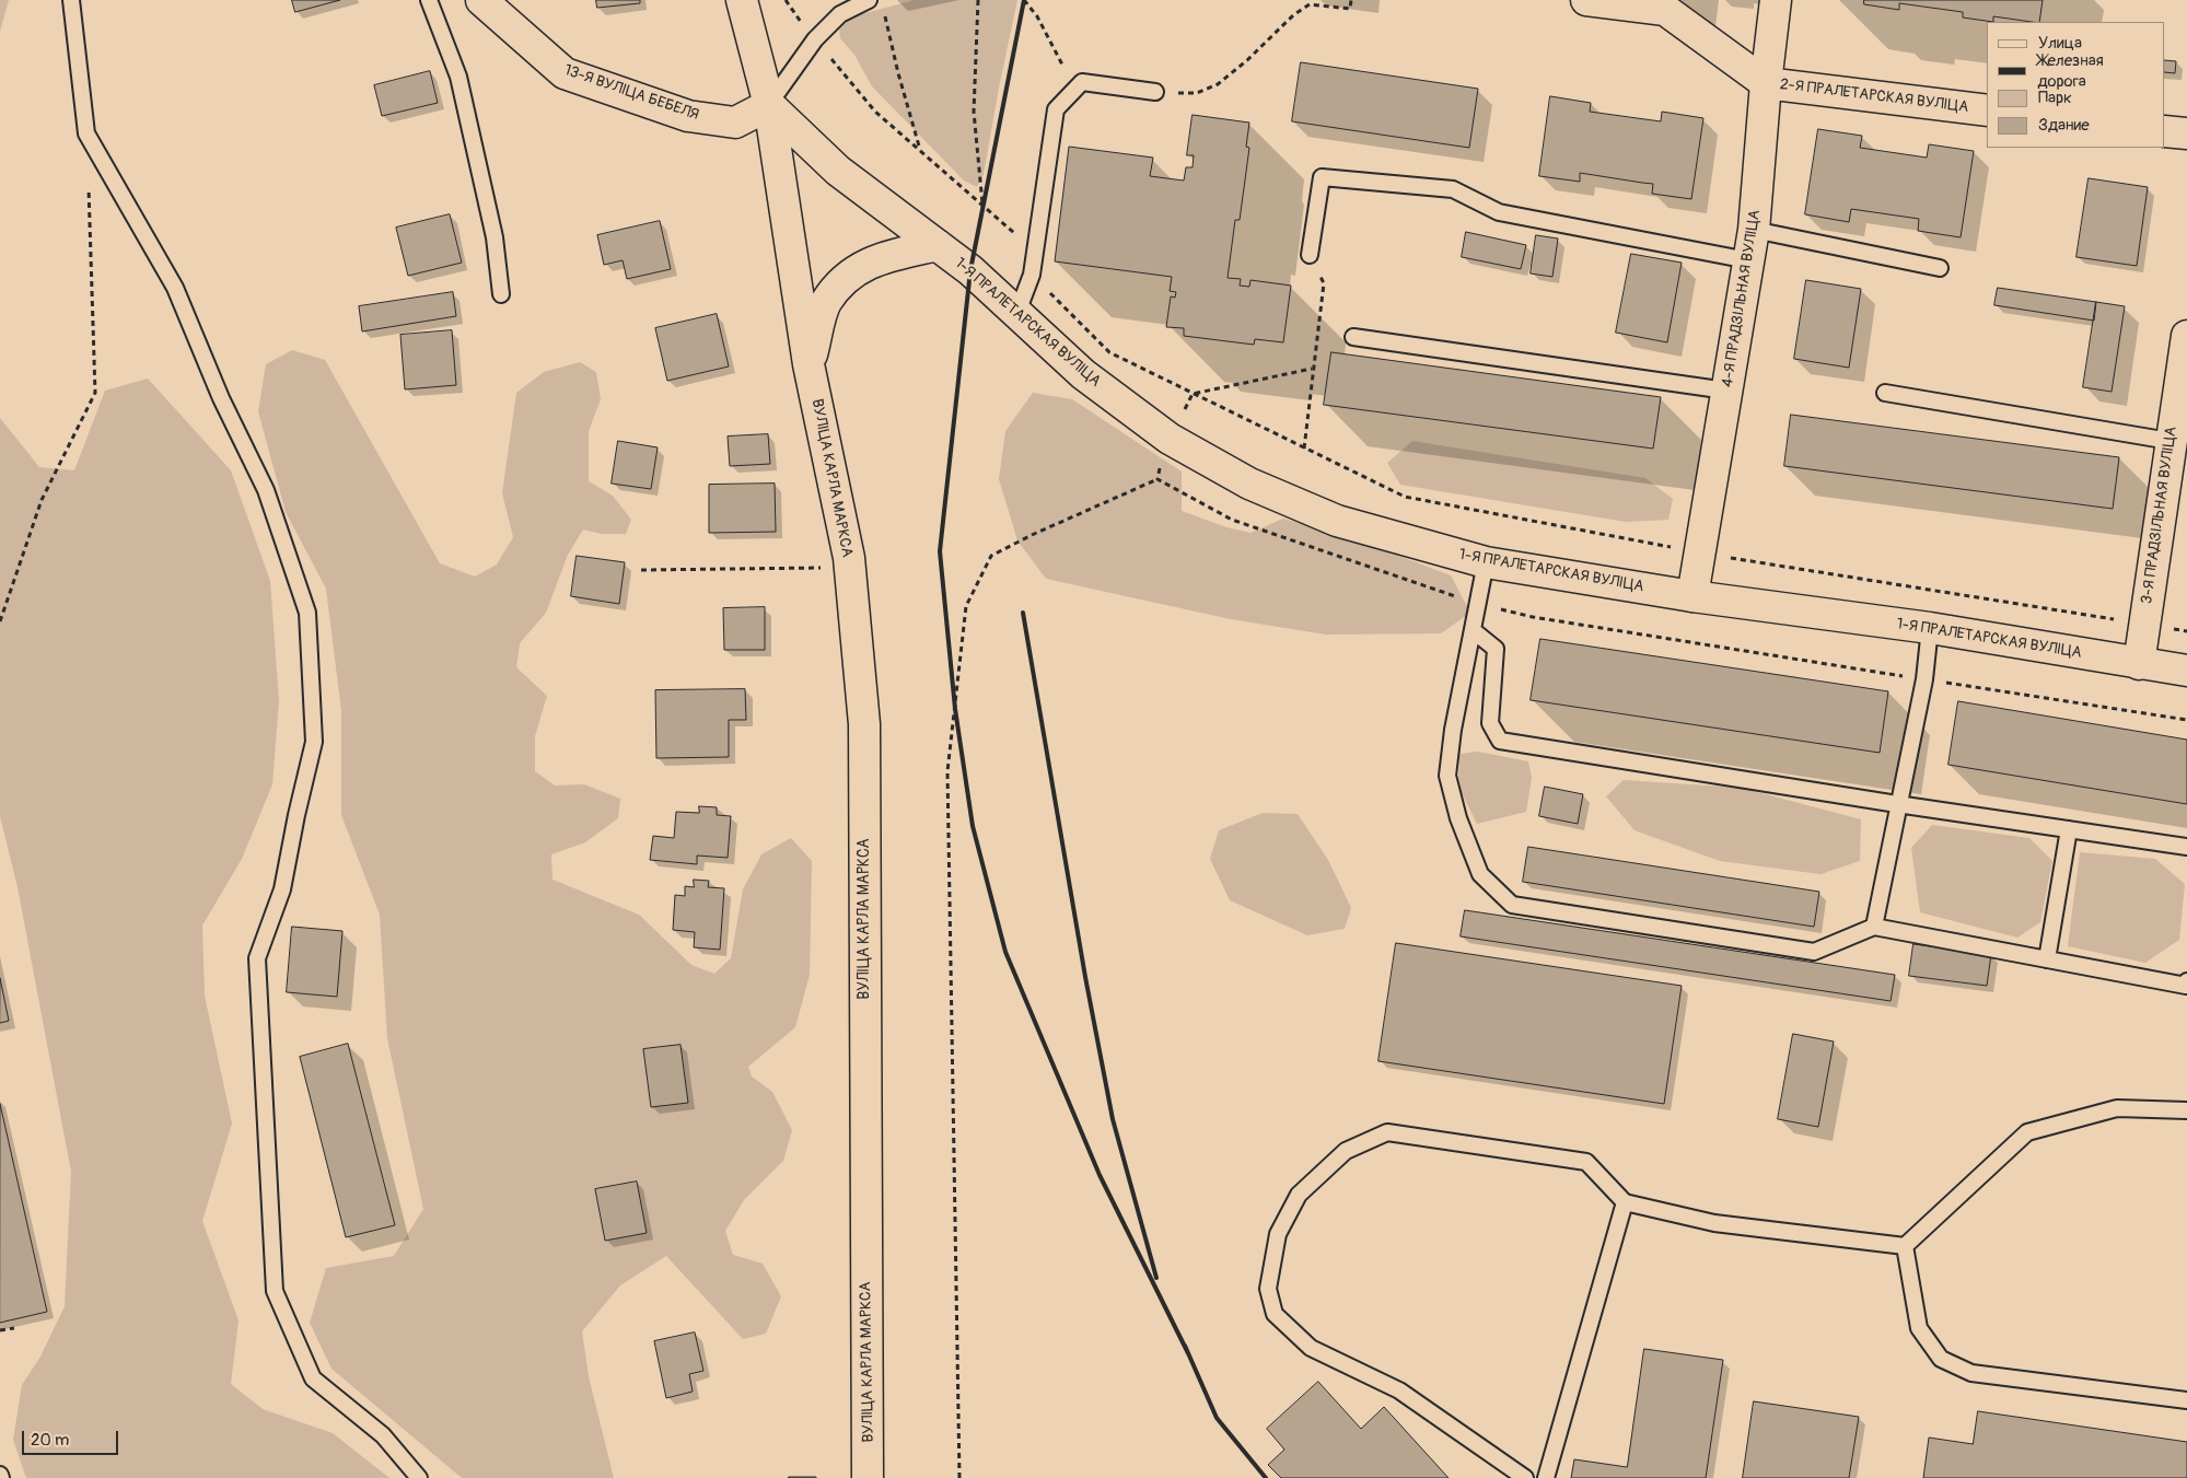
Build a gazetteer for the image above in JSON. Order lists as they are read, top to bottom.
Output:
{
  "streets": {
    "main road": [
      "13-Я ВУЛІЦА БЕБЕЛЯ",
      "2-Я ПРАЛЕТАРСКАЯ ВУЛІЦА",
      "4-Я ПРАДЗІЛЬНАЯ ВУЛІЦА",
      "1-Я ПРАЛЕТАРСКАЯ ВУЛІЦА",
      "ВУЛІЦА КАРЛА МАРКСА",
      "3-Я ПРАДЗІЛЬНАЯ ВУЛІЦА"
    ]
  },
  "crossings": [
    ["13-Я ВУЛІЦА БЕБЕЛЯ", "ВУЛІЦА КАРЛА МАРКСА"],
    ["2-Я ПРАЛЕТАРСКАЯ ВУЛІЦА", "4-Я ПРАДЗІЛЬНАЯ ВУЛІЦА"],
    ["4-Я ПРАДЗІЛЬНАЯ ВУЛІЦА", "1-Я ПРАЛЕТАРСКАЯ ВУЛІЦА"],
    ["1-Я ПРАЛЕТАРСКАЯ ВУЛІЦА", "ВУЛІЦА КАРЛА МАРКСА"],
    ["1-Я ПРАЛЕТАРСКАЯ ВУЛІЦА", "3-Я ПРАДЗІЛЬНАЯ ВУЛІЦА"]
  ],
  "legend": [
    "Улица",
    "Железная дорога",
    "Парк",
    "Здание"
  ],
  "scale_bar": "20 m"
}
